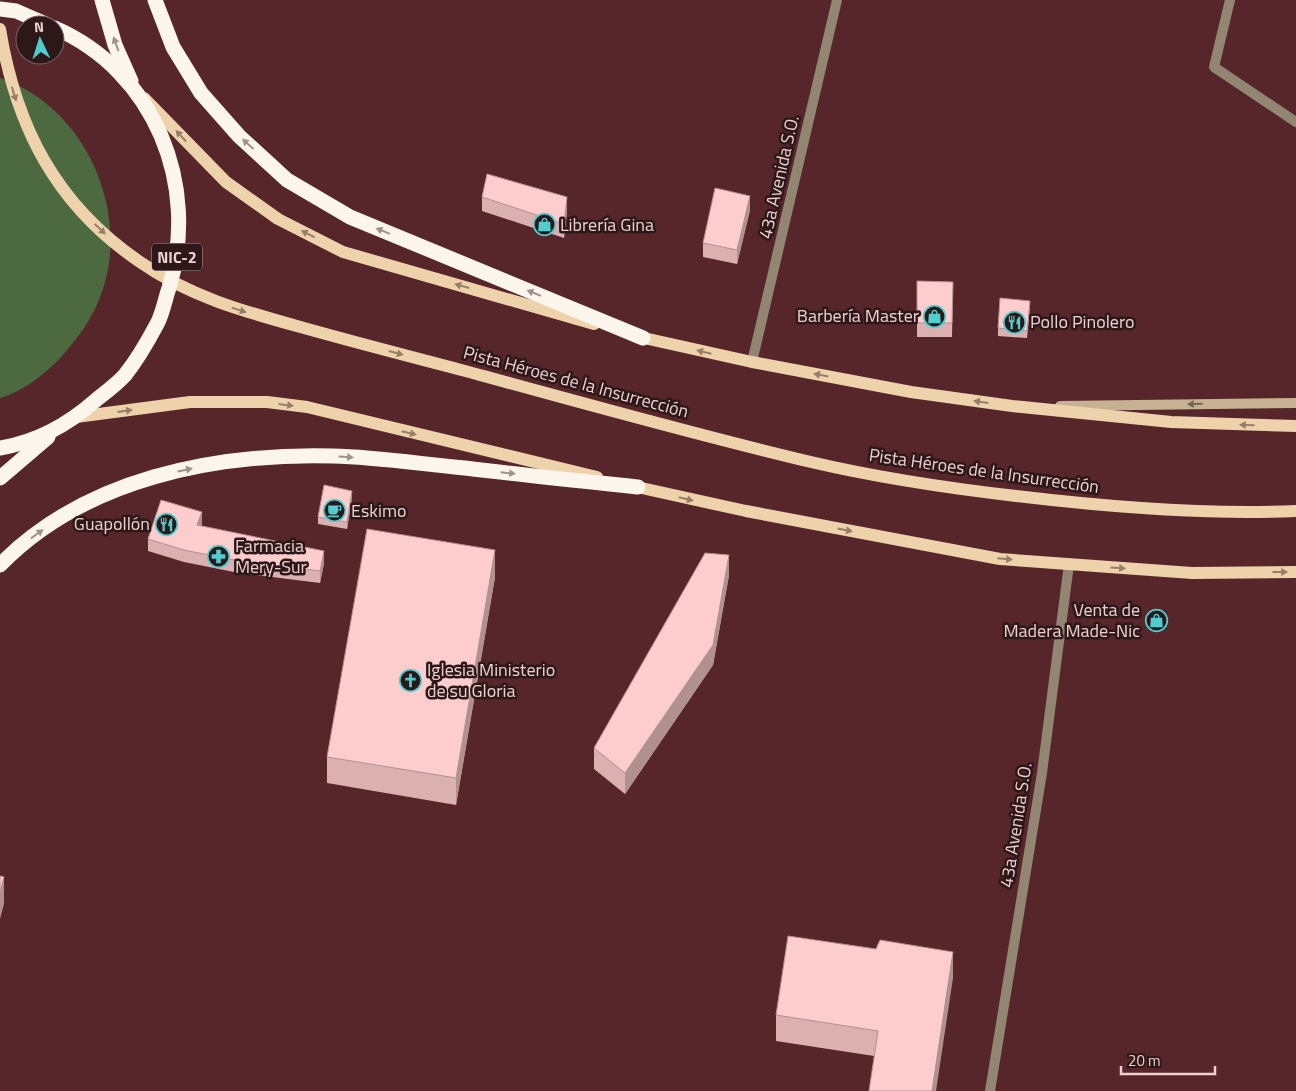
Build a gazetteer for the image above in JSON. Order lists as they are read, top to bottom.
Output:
{
  "streets": {
    "highway": ["NIC-2"],
    "main road": ["Pista Héroes de la Insurrección"],
    "street": ["43a Avenida S.O."]
  },
  "places": {
    "shop": ["Librería Gina", "Barbería Master", "Venta de Madera Made-Nic"],
    "restaurant": ["Pollo Pinolero", "Guapollón"],
    "cafe": ["Eskimo"],
    "pharmacy": ["Farmacia Mery-Sur"],
    "church": ["Iglesia Ministerio de su Gloria"]
  },
  "scale_bar": "20 m",
  "north": "top"
}
